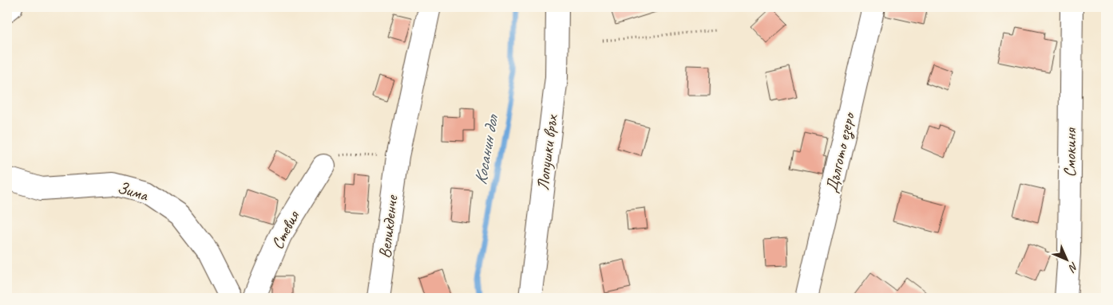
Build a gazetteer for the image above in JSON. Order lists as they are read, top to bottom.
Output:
{
  "streets": {
    "street": [
      "Лопушки връх",
      "Дългото езеро",
      "Смокиня",
      "Зима",
      "Великденче",
      "Стевия"
    ]
  },
  "water": ["Косанин дол"],
  "north": "bottom right"
}
